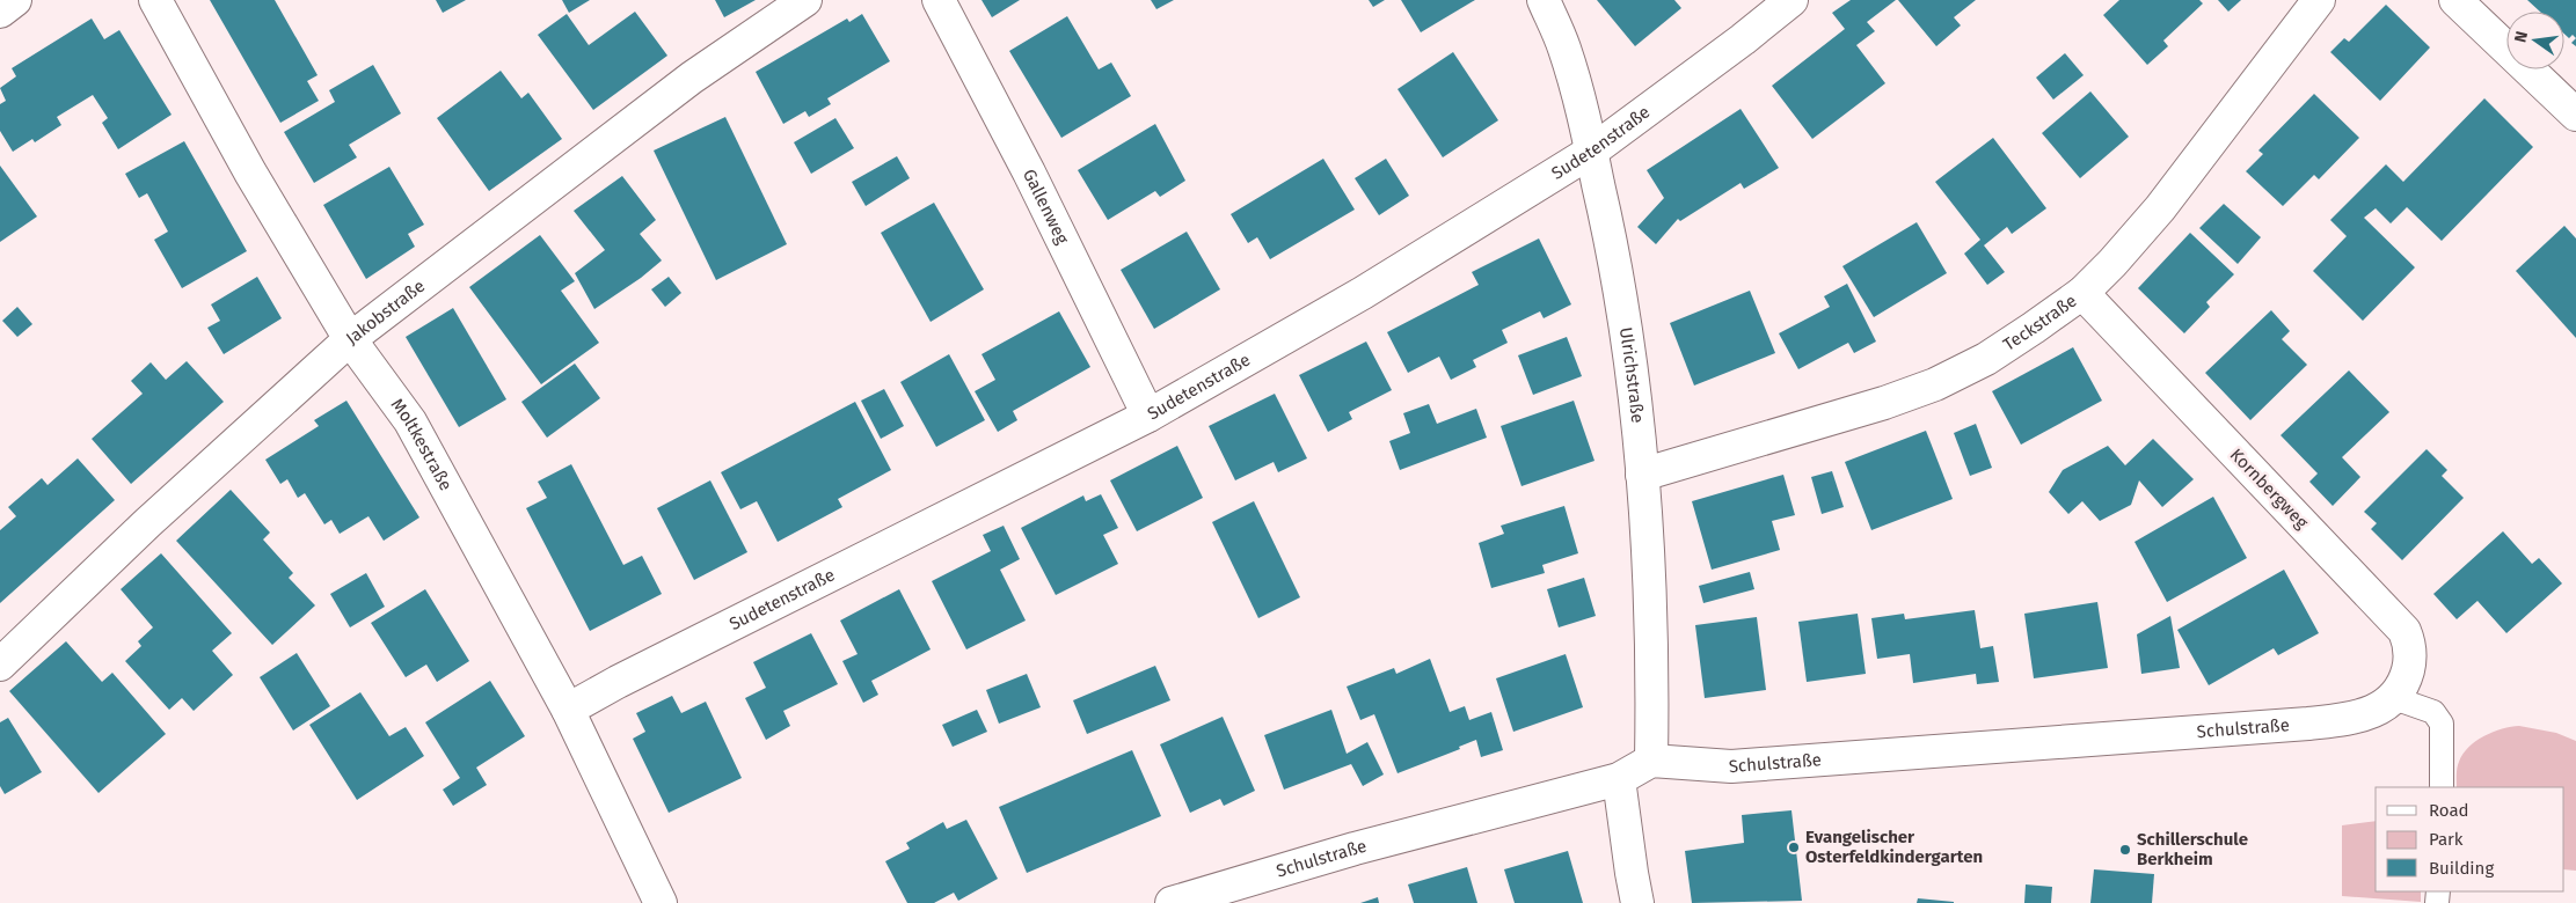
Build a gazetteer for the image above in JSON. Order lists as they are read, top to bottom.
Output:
{
  "streets": {
    "street": [
      "Sudetenstraße",
      "Gallenweg",
      "Jakobstraße",
      "Teckstraße",
      "Ulrichstraße",
      "Moltkestraße",
      "Kornbergweg",
      "Schulstraße"
    ]
  },
  "crossings": [
    ["Sudetenstraße", "Gallenweg"],
    ["Sudetenstraße", "Ulrichstraße"],
    ["Sudetenstraße", "Moltkestraße"],
    ["Jakobstraße", "Moltkestraße"],
    ["Teckstraße", "Ulrichstraße"],
    ["Teckstraße", "Kornbergweg"],
    ["Ulrichstraße", "Schulstraße"],
    ["Kornbergweg", "Schulstraße"]
  ],
  "places": ["Evangelischer Osterfeldkindergarten", "Schillerschule Berkheim"],
  "legend": ["Road", "Park", "Building"],
  "north": "left"
}
